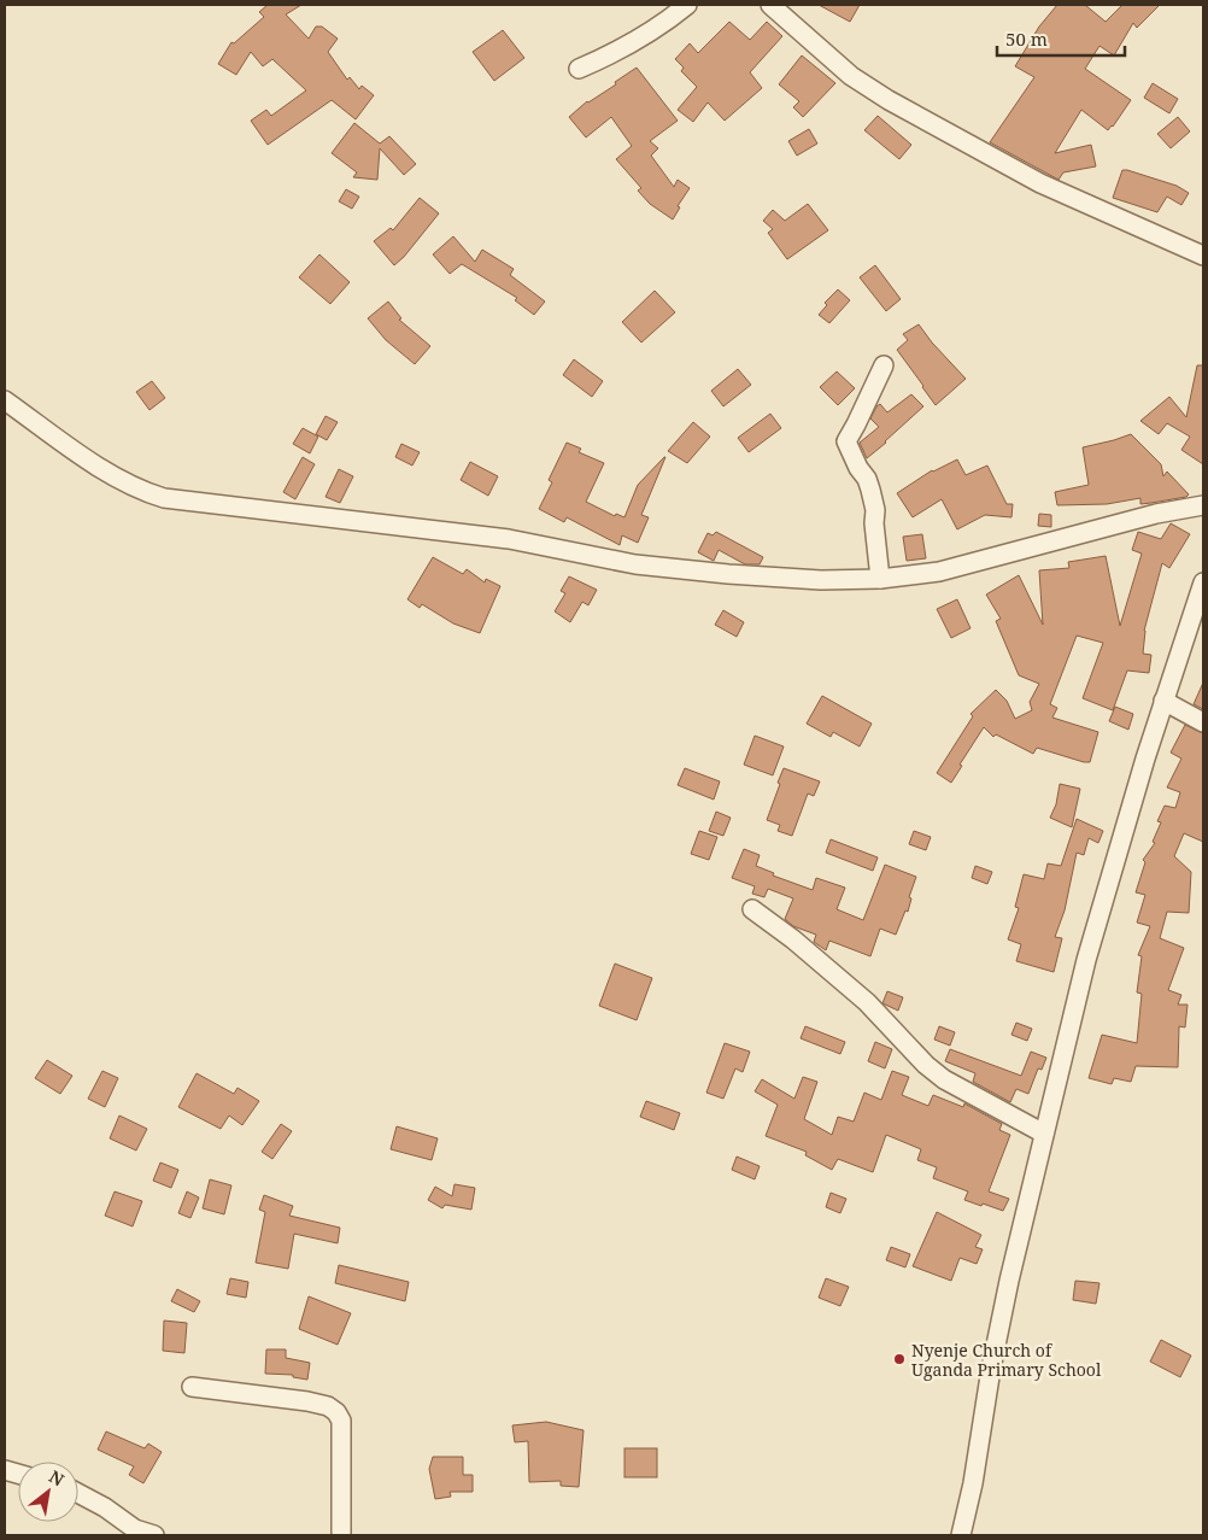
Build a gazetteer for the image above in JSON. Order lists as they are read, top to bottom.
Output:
{
  "places": ["Nyenje Church of Uganda Primary School"],
  "scale_bar": "50 m",
  "north": "top right"
}
